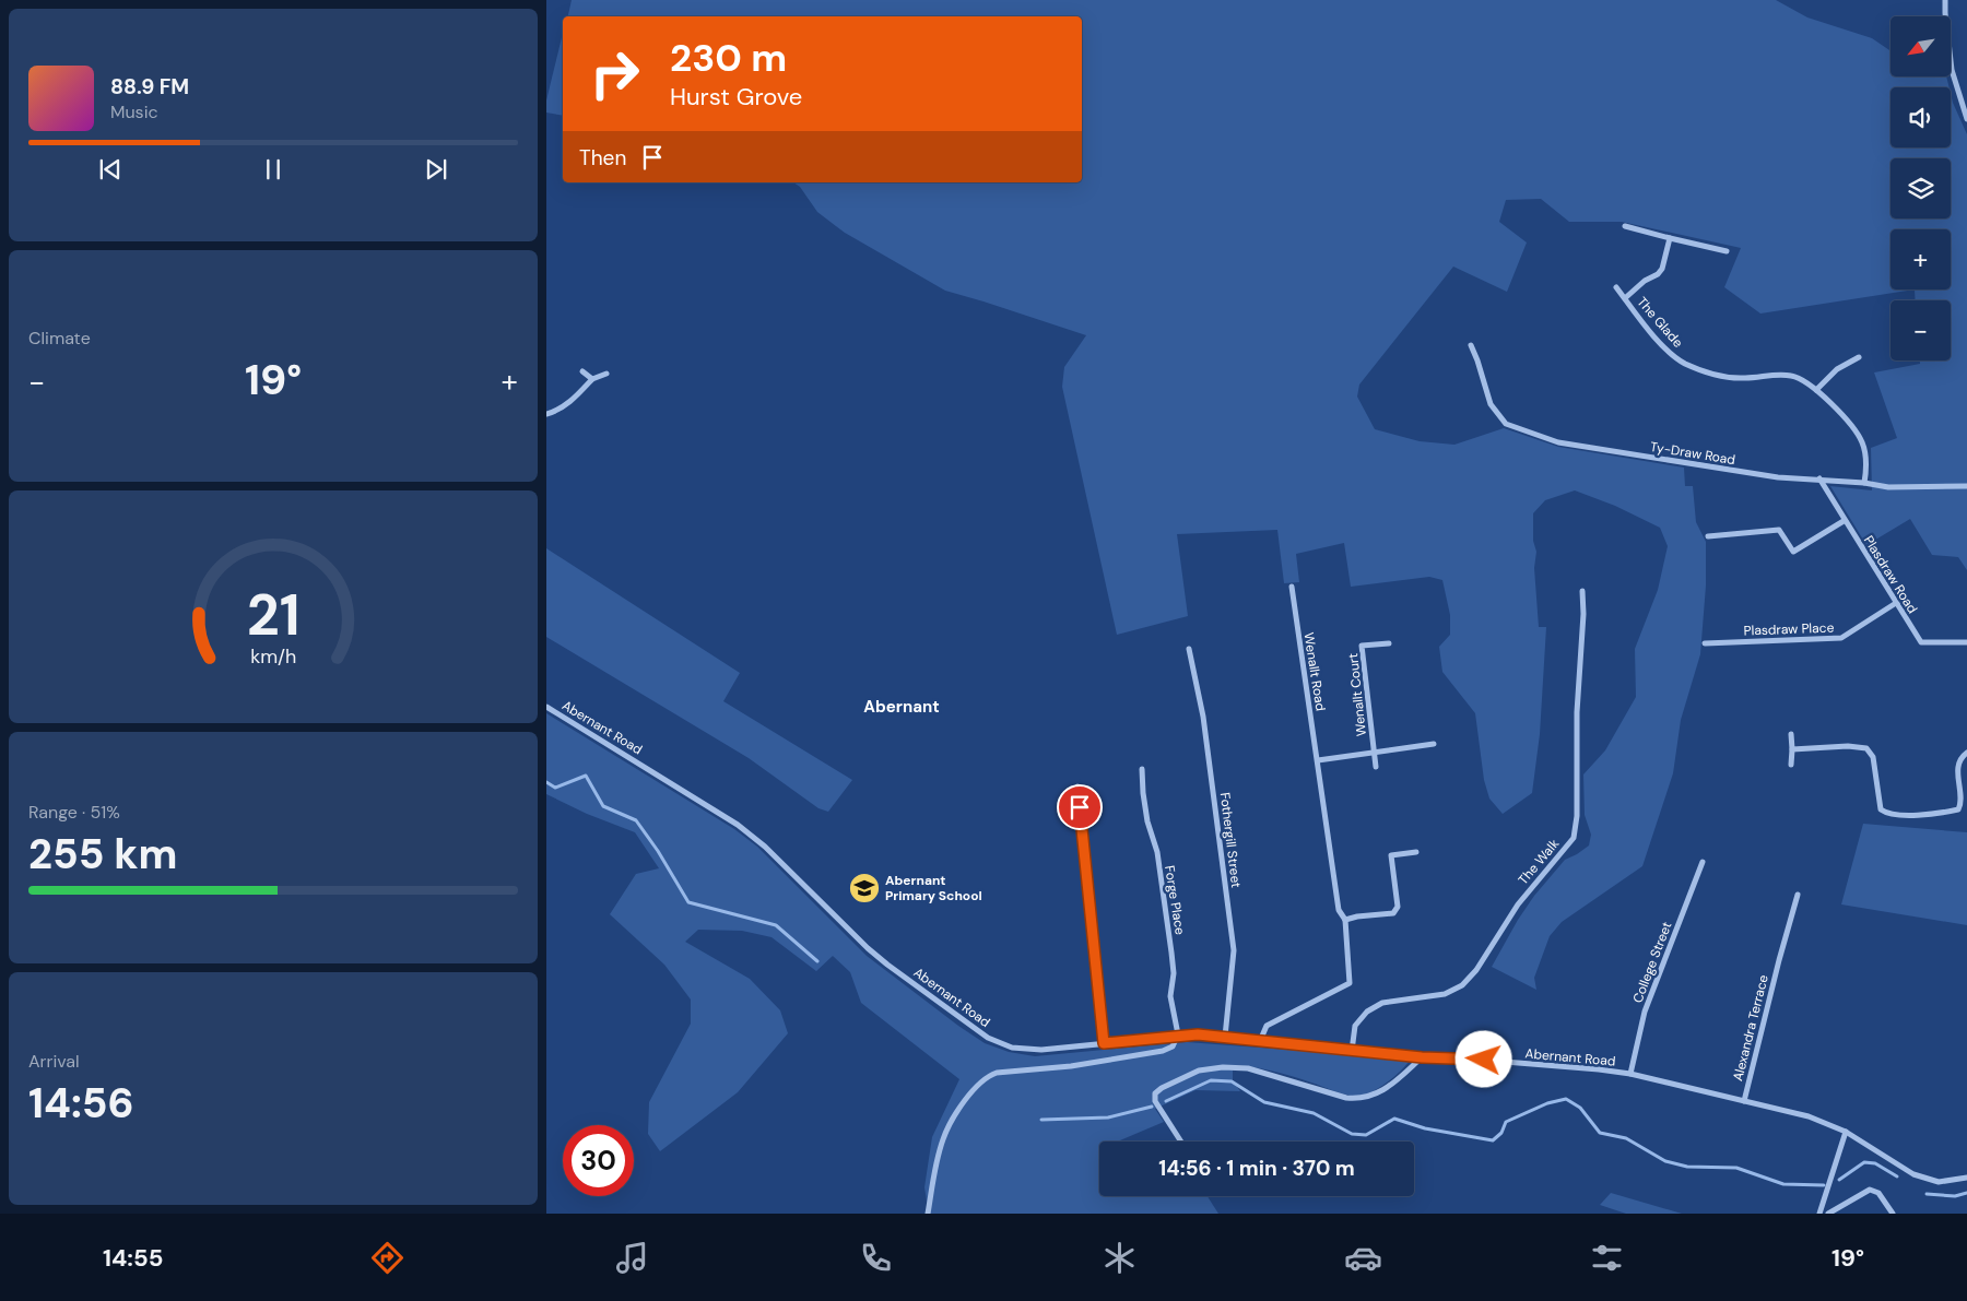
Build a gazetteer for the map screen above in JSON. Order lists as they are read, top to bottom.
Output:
{
  "streets": {
    "street": [
      "The Glade",
      "Ty-Draw Road",
      "Plasdraw Road",
      "Plasdraw Place",
      "Wenallt Road",
      "Wenallt Court",
      "Abernant Road",
      "Fothergill Street",
      "The Walk",
      "Forge Place",
      "College Street",
      "Alexandra Terrace"
    ]
  },
  "crossings": [
    ["The Glade", "Ty-Draw Road"],
    ["Ty-Draw Road", "Plasdraw Road"],
    ["Plasdraw Road", "Plasdraw Place"],
    ["Wenallt Road", "Abernant Road"],
    ["Abernant Road", "Fothergill Street"],
    ["Abernant Road", "The Walk"],
    ["Abernant Road", "Forge Place"],
    ["Abernant Road", "College Street"],
    ["Abernant Road", "Alexandra Terrace"]
  ],
  "districts": ["Abernant"],
  "places": {
    "school or university": ["Abernant Primary School"]
  },
  "north": "bottom left",
  "page": {
    "map_buttons": ["+", "−"],
    "turn": ["230 m", "Hurst Grove"],
    "song": ["88.9 FM", "Music"],
    "then": "Then",
    "tile": [
      "Climate",
      ["Range · 51%", "255 km"],
      ["Arrival", "14:56"]
    ],
    "heat": ["−", "19°", "+"],
    "limit": "30",
    "trip": "14:56 · 1 min · 370 m",
    "tabs": ["14:55", "19°"],
    "gauge": ["21", "km/h"]
  }
}
